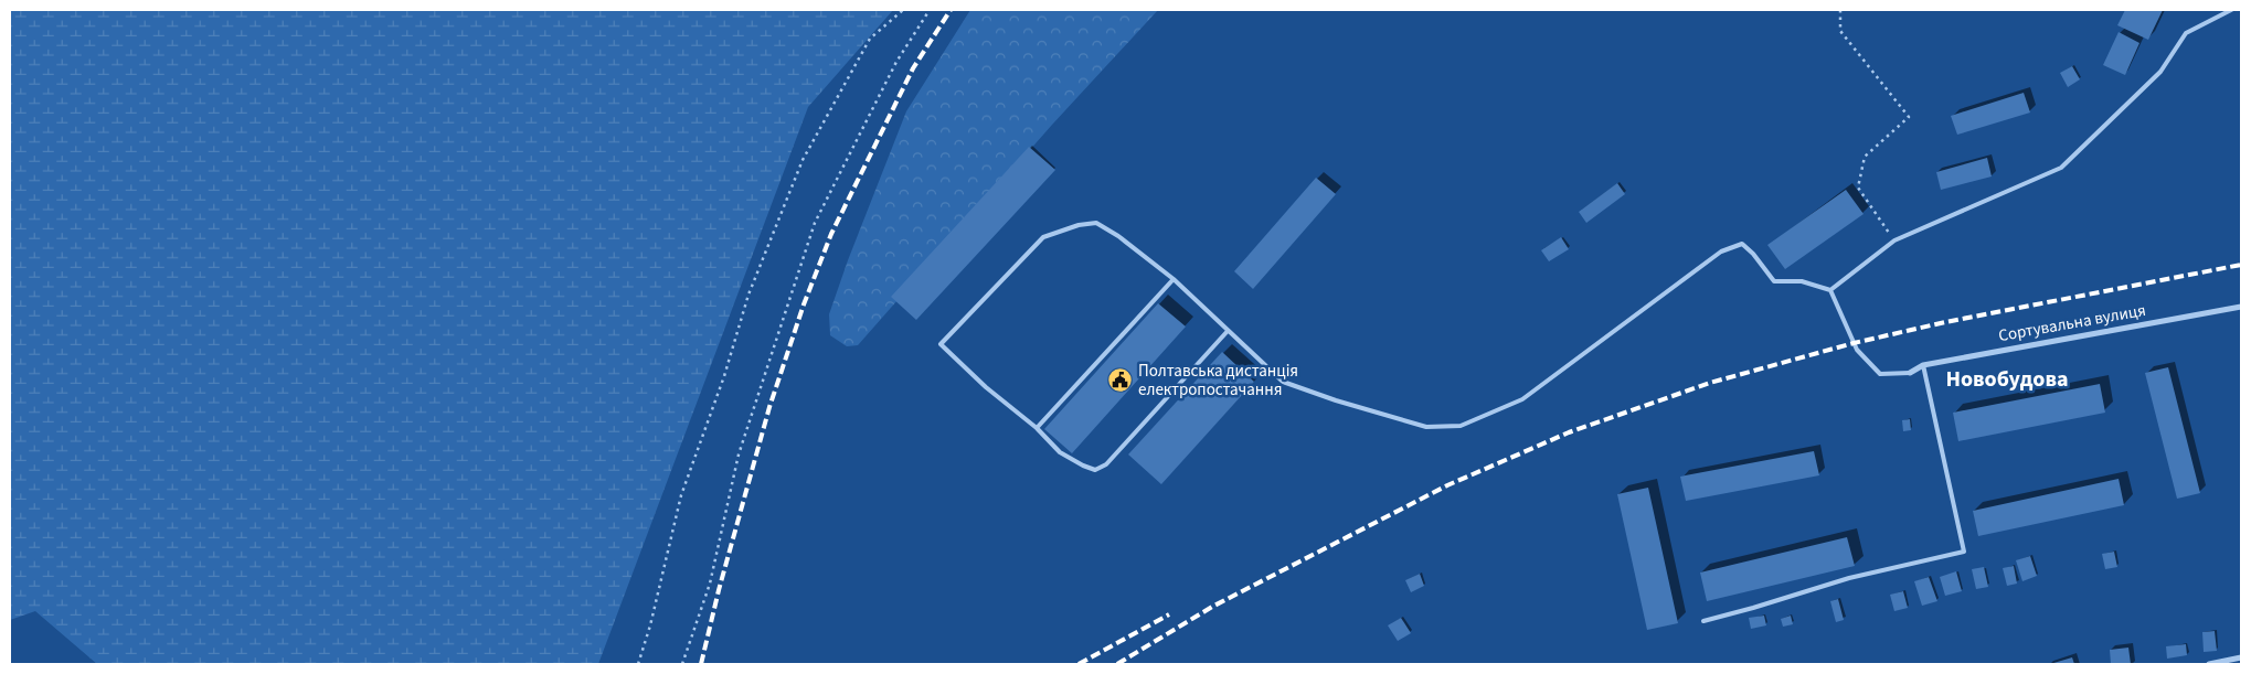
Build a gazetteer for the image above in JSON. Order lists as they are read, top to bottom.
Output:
{
  "streets": {
    "street": ["Сортувальна вулиця"]
  },
  "districts": ["Новобудова"],
  "places": {
    "public building": ["Полтавська дистанція електропостачання"]
  }
}
